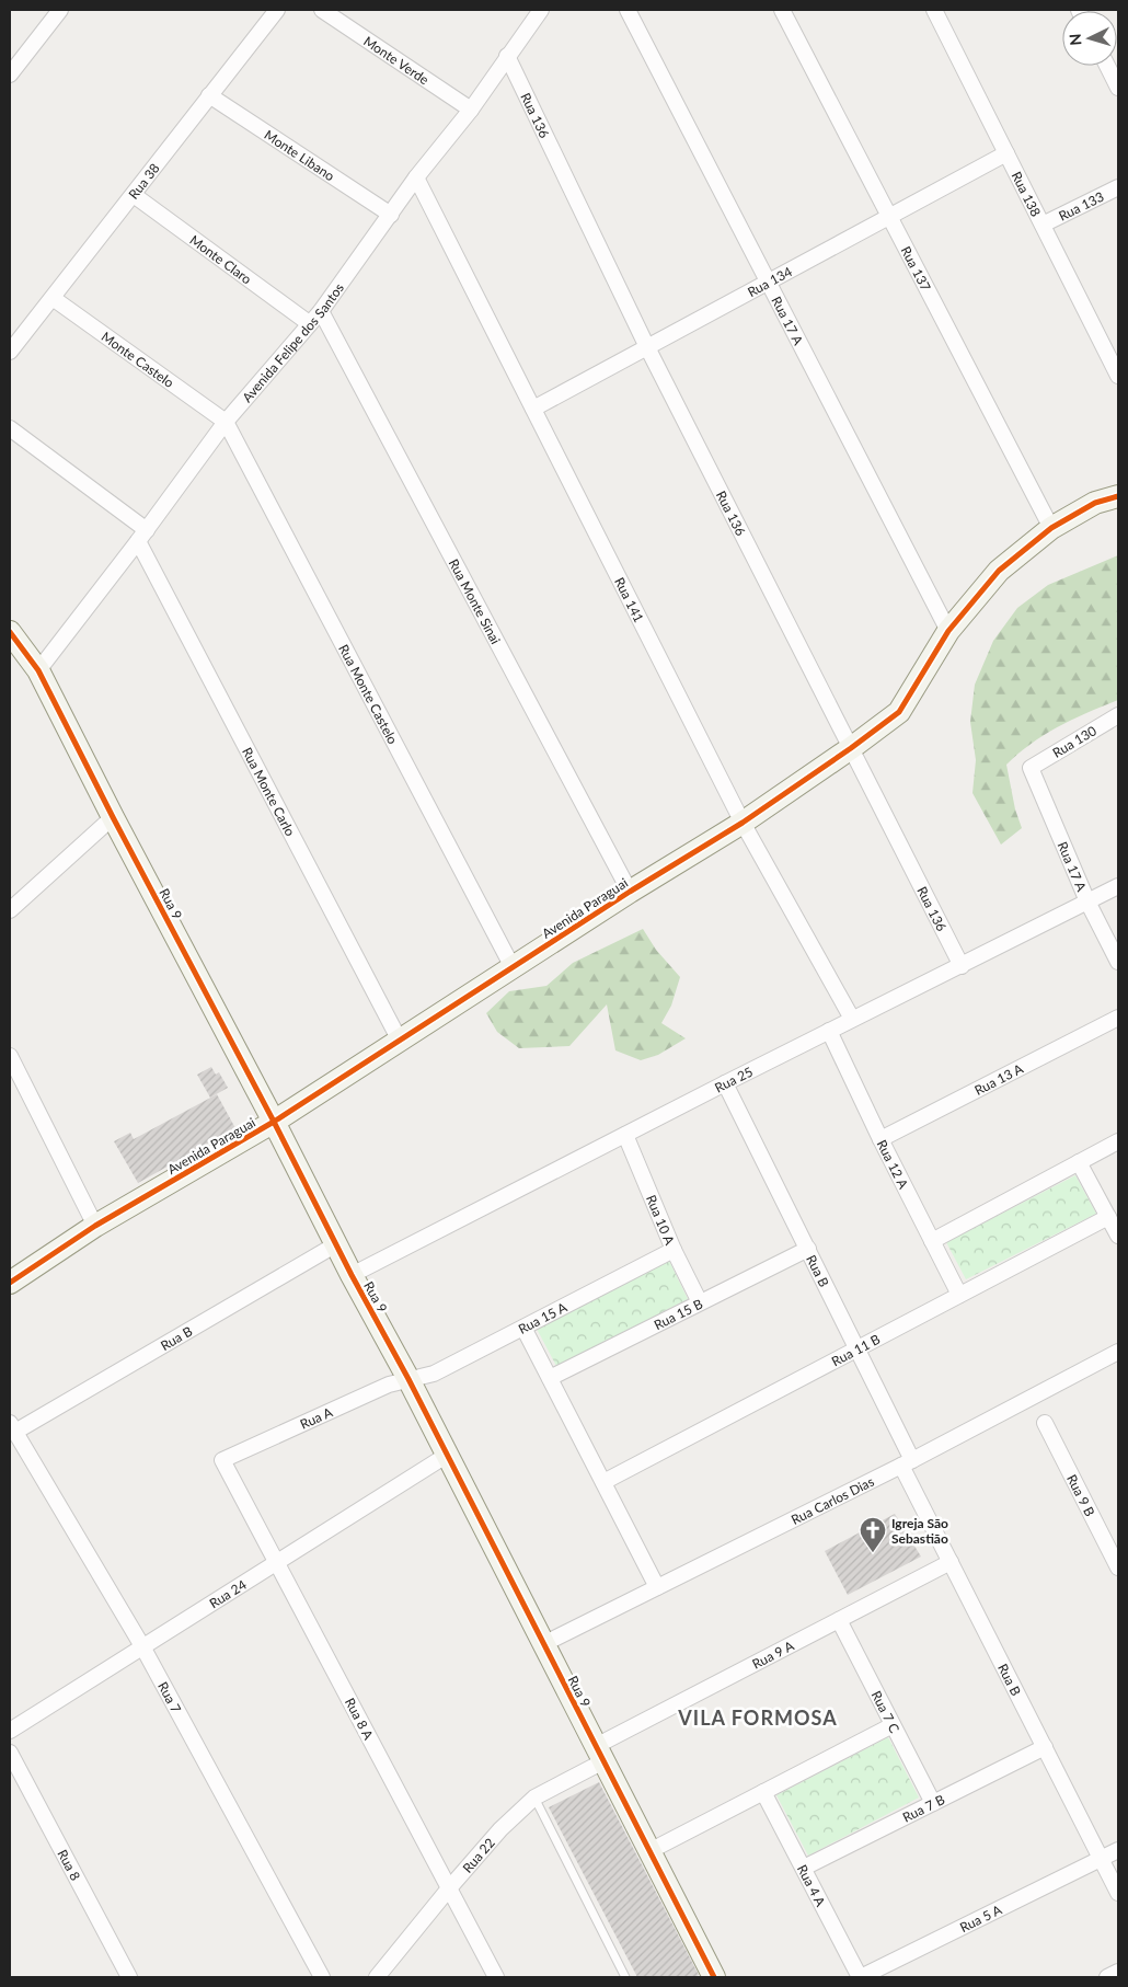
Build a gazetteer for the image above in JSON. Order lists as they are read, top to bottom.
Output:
{
  "streets": {
    "street": [
      "Monte Verde",
      "Rua 136",
      "Monte Libano",
      "Rua 38",
      "Rua 138",
      "Rua 133",
      "Monte Claro",
      "Rua 137",
      "Rua 134",
      "Rua 17 A",
      "Avenida Felipe dos Santos",
      "Monte Castelo",
      "Rua 141",
      "Rua Monte Sinai",
      "Rua Monte Castelo",
      "Rua 130",
      "Rua Monte Carlo",
      "Rua 9",
      "Avenida Paraguai",
      "Rua 25",
      "Rua 13 A",
      "Rua 12 A",
      "Rua 10 A",
      "Rua B",
      "Rua 15 B",
      "Rua 15 A",
      "Rua 11 B",
      "Rua A",
      "Rua 9 B",
      "Rua Carlos Dias",
      "Rua 24",
      "Rua 9 A",
      "Rua 7",
      "Rua 7 C",
      "Rua 8 A",
      "Rua 7 B",
      "Rua 22",
      "Rua 8",
      "Rua 4 A",
      "Rua 5 A"
    ]
  },
  "crossings": [
    ["Monte Verde", "Avenida Felipe dos Santos"],
    ["Rua 136", "Rua 134"],
    ["Rua 136", "Avenida Felipe dos Santos"],
    ["Rua 136", "Avenida Paraguai"],
    ["Rua 136", "Rua 25"],
    ["Monte Libano", "Rua 38"],
    ["Monte Libano", "Avenida Felipe dos Santos"],
    ["Rua 38", "Monte Claro"],
    ["Rua 38", "Monte Castelo"],
    ["Rua 138", "Rua 133"],
    ["Rua 138", "Rua 134"],
    ["Monte Claro", "Avenida Felipe dos Santos"],
    ["Rua 137", "Rua 134"],
    ["Rua 137", "Avenida Paraguai"],
    ["Rua 134", "Rua 17 A"],
    ["Rua 134", "Rua 141"],
    ["Rua 17 A", "Rua 130"],
    ["Rua 17 A", "Avenida Paraguai"],
    ["Rua 17 A", "Rua 25"],
    ["Avenida Felipe dos Santos", "Monte Castelo"],
    ["Avenida Felipe dos Santos", "Rua 141"],
    ["Avenida Felipe dos Santos", "Rua Monte Sinai"],
    ["Avenida Felipe dos Santos", "Rua Monte Castelo"],
    ["Avenida Felipe dos Santos", "Rua Monte Carlo"],
    ["Avenida Felipe dos Santos", "Rua 9"],
    ["Monte Castelo", "Rua Monte Castelo"],
    ["Rua 141", "Avenida Paraguai"],
    ["Rua 141", "Rua 25"],
    ["Rua Monte Sinai", "Avenida Paraguai"],
    ["Rua Monte Castelo", "Avenida Paraguai"],
    ["Rua Monte Carlo", "Avenida Paraguai"],
    ["Rua 9", "Avenida Paraguai"],
    ["Rua 9", "Rua 25"],
    ["Rua 9", "Rua B"],
    ["Rua 9", "Rua 15 A"],
    ["Rua 9", "Rua A"],
    ["Rua 9", "Rua Carlos Dias"],
    ["Rua 9", "Rua 24"],
    ["Rua 9", "Rua 9 A"],
    ["Rua 9", "Rua 22"],
    ["Rua 25", "Rua 12 A"],
    ["Rua 25", "Rua 10 A"],
    ["Rua 25", "Rua B"],
    ["Rua 13 A", "Rua 12 A"],
    ["Rua 12 A", "Rua 11 B"],
    ["Rua 10 A", "Rua 15 B"],
    ["Rua 10 A", "Rua 15 A"],
    ["Rua B", "Rua 15 B"],
    ["Rua B", "Rua 11 B"],
    ["Rua B", "Rua Carlos Dias"],
    ["Rua B", "Rua 9 A"],
    ["Rua B", "Rua 7"],
    ["Rua B", "Rua 7 B"],
    ["Rua B", "Rua 5 A"],
    ["Rua 15 A", "Rua A"],
    ["Rua A", "Rua 8 A"],
    ["Rua 24", "Rua 7"],
    ["Rua 24", "Rua 8 A"],
    ["Rua 9 A", "Rua 7 C"],
    ["Rua 9 A", "Rua 22"],
    ["Rua 7 C", "Rua 7 B"],
    ["Rua 8 A", "Rua 22"],
    ["Rua 7 B", "Rua 4 A"],
    ["Rua 4 A", "Rua 5 A"]
  ],
  "districts": ["VILA FORMOSA"],
  "places": {
    "church": ["Igreja São Sebastião"]
  },
  "north": "left"
}
